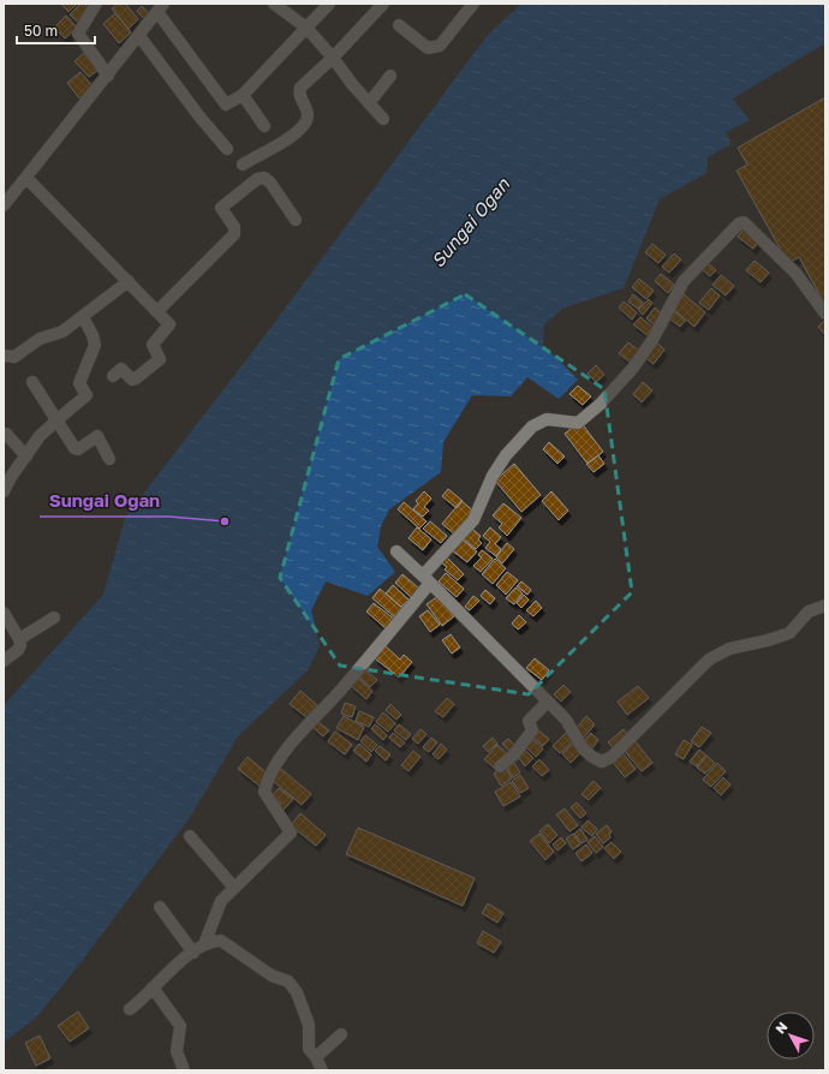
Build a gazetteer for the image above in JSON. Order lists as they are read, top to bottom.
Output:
{
  "water": ["Sungai Ogan"],
  "places": ["Sungai Ogan"],
  "scale_bar": "50 m",
  "north": "top left"
}
